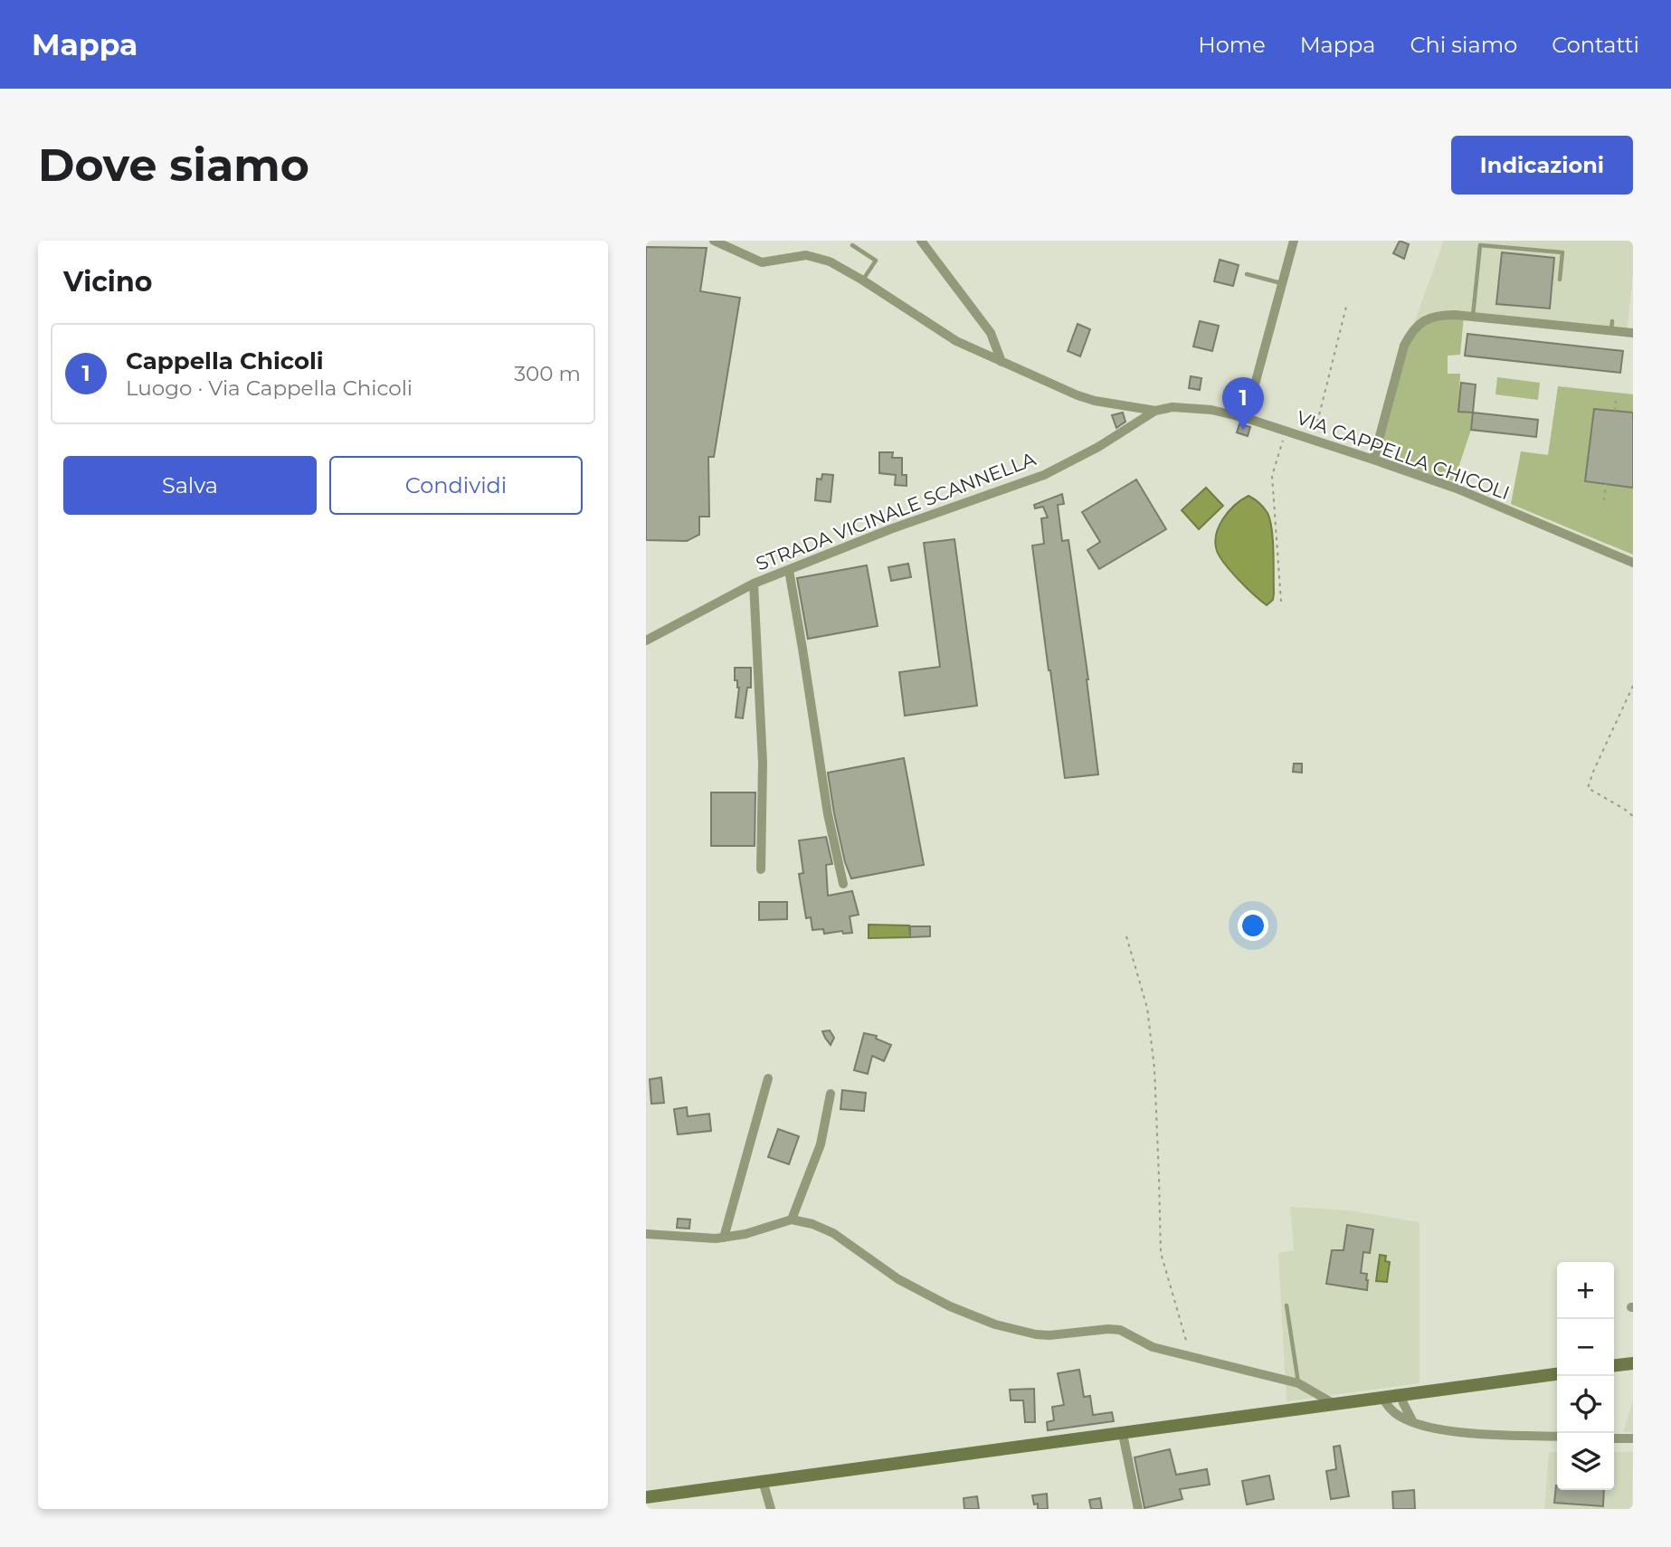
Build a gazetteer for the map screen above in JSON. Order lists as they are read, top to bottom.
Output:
{
  "streets": {
    "street": ["VIA CAPPELLA CHICOLI", "STRADA VICINALE SCANNELLA"]
  },
  "crossings": [
    ["VIA CAPPELLA CHICOLI", "STRADA VICINALE SCANNELLA"]
  ],
  "page": {
    "header": "Mappa",
    "nav": [
      "Home",
      "Mappa",
      "Chi siamo",
      "Contatti"
    ],
    "buttons": [
      "Indicazioni",
      ["Salva", "Condividi"]
    ],
    "title": "Dove siamo",
    "heading": "Vicino",
    "list": [
      {
        "mark": "1",
        "name": "Cappella Chicoli",
        "note": "Luogo · Via Cappella Chicoli",
        "value": "300 m"
      }
    ],
    "pins": "1",
    "map_buttons": ["+", "−"]
  }
}
